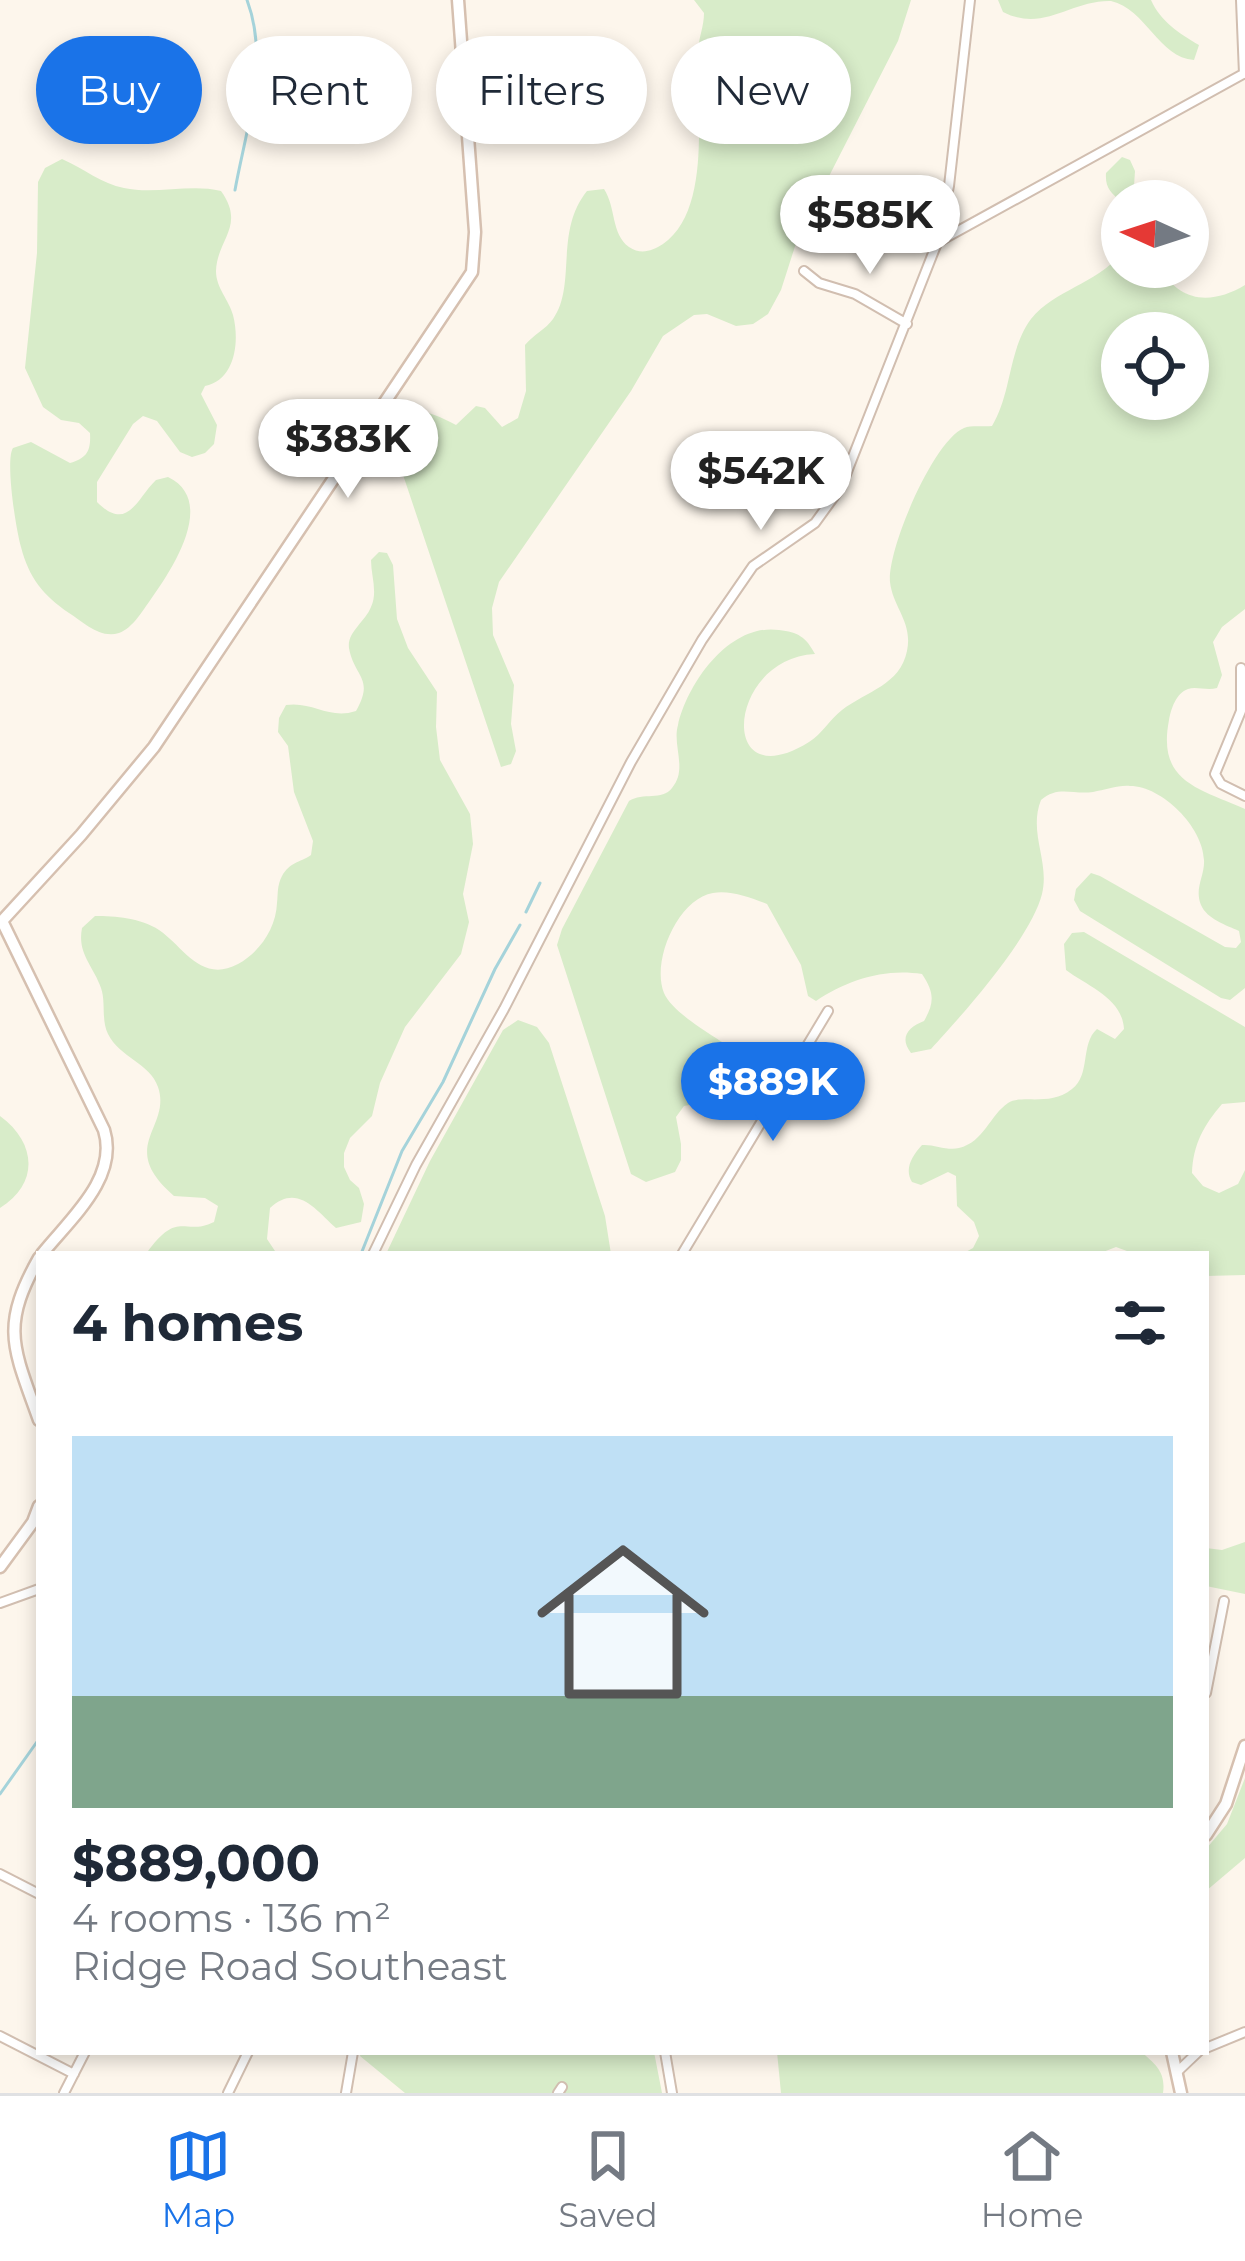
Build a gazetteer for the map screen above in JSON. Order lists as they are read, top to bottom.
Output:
{
  "north": "left",
  "page": {
    "chip": [
      "Buy",
      "Rent",
      "Filters",
      "New"
    ],
    "price": [
      "$585K",
      "$383K",
      "$542K",
      "$889K"
    ],
    "heading": "4 homes",
    "list": [
      {
        "name": "$889,000",
        "note": "4 rooms · 136 m² · Ridge Road Southeast"
      }
    ],
    "tabs": ["Map", "Saved", "Home"]
  }
}
